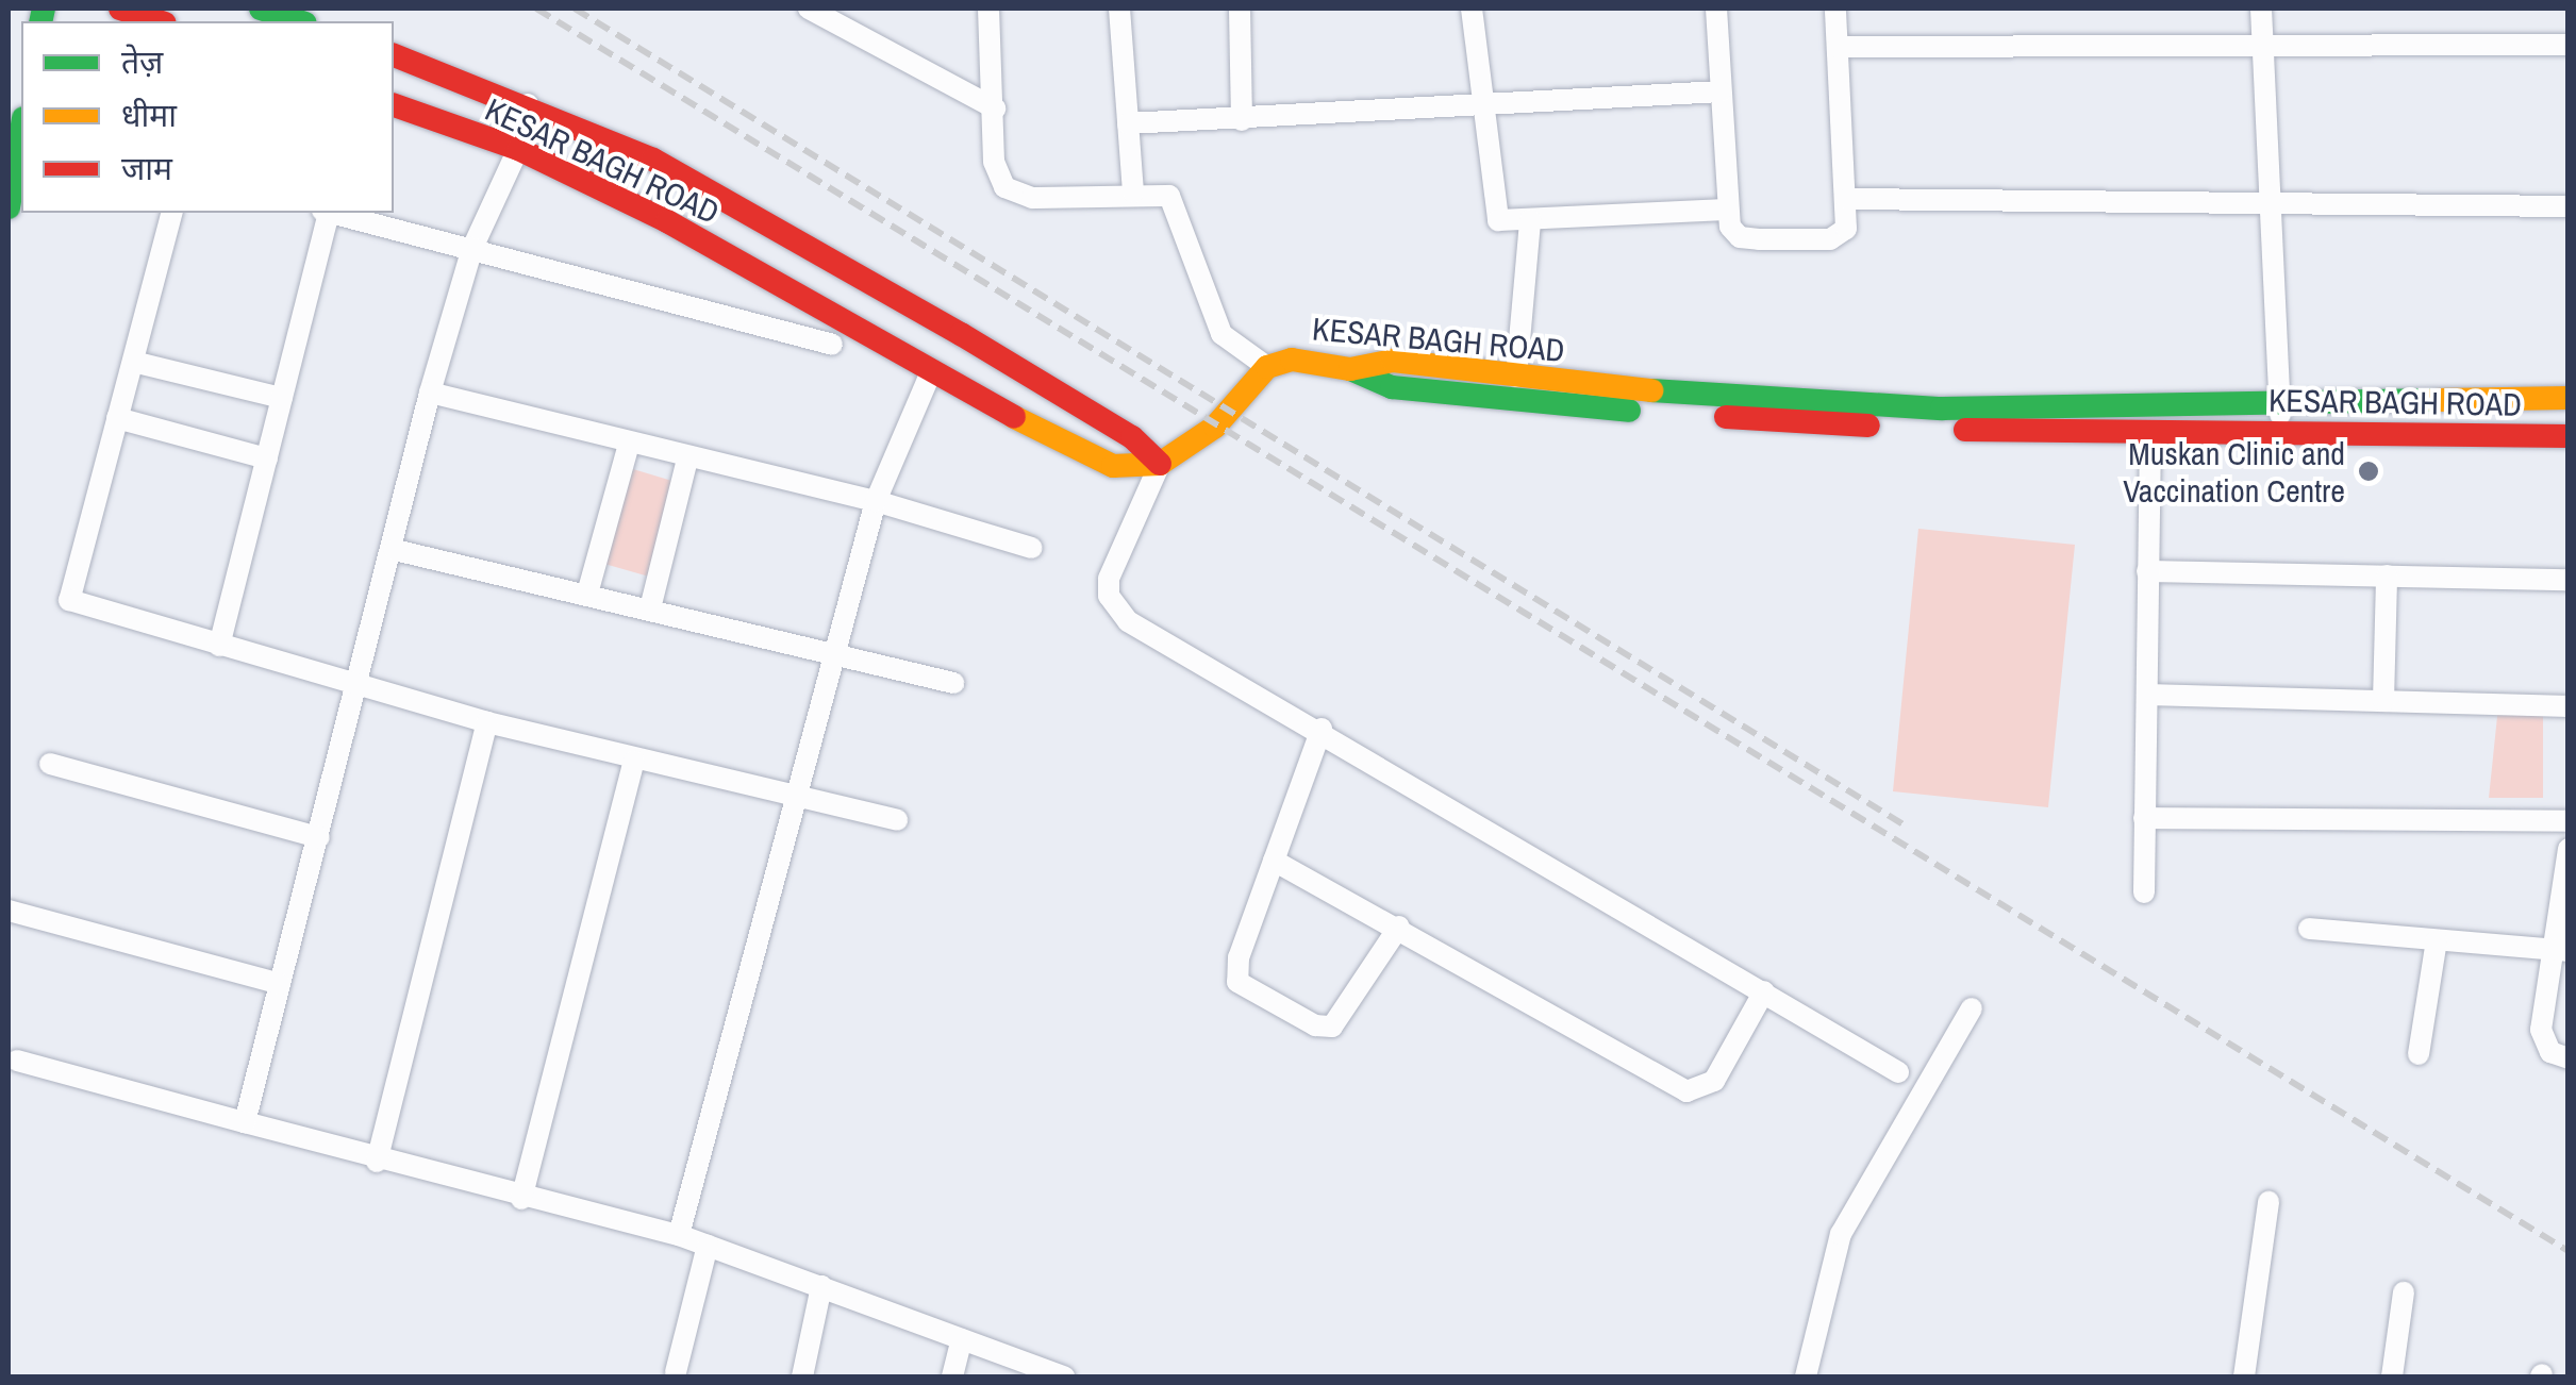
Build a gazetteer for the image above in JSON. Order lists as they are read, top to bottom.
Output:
{
  "streets": {
    "main road": ["KESAR BAGH ROAD"]
  },
  "places": ["Muskan Clinic and Vaccination Centre"],
  "legend": ["तेज़", "धीमा", "जाम"]
}
